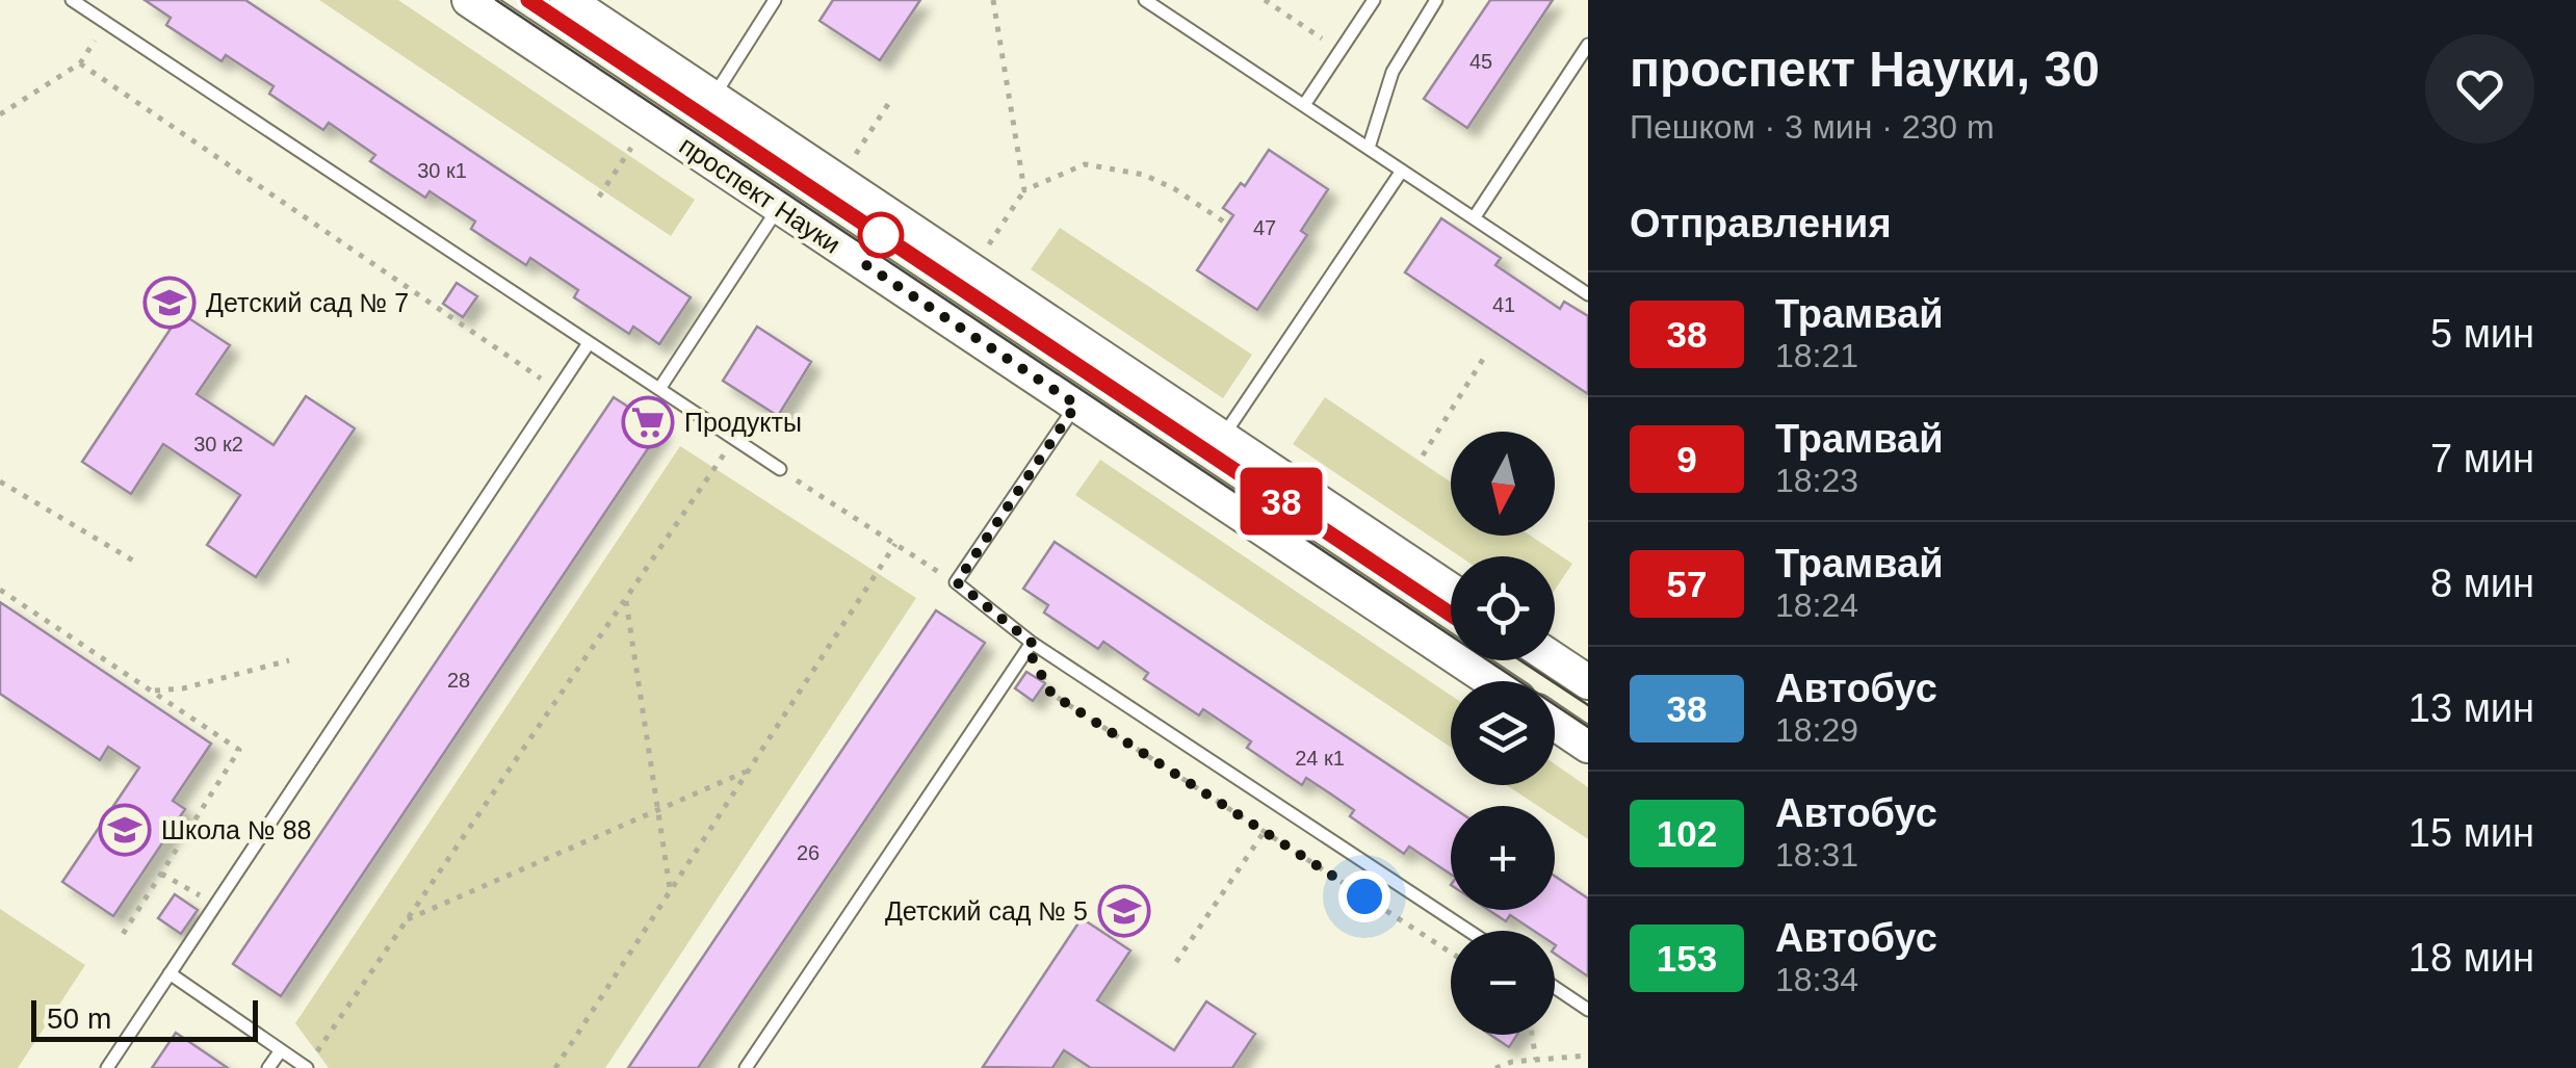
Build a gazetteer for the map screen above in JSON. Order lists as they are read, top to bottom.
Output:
{
  "streets": {
    "main road": ["проспект Науки"]
  },
  "places": {
    "school or university": ["Детский сад № 7", "Школа № 88", "Детский сад № 5"],
    "supermarket": ["Продукты"]
  },
  "lines": ["tram line 38"],
  "house_numbers": [
    "45",
    "30 к1",
    "47",
    "41",
    "30 к2",
    "28",
    "24 к1",
    "26"
  ],
  "scale_bar": "50 m",
  "north": "bottom",
  "page": {
    "on_map": "38",
    "heading": [
      ["проспект Науки, 30", "Пешком · 3 мин · 230 m"],
      "Отправления"
    ],
    "list": [
      {
        "mark": "38",
        "name": "Трамвай",
        "note": "18:21",
        "value": "5 мин"
      },
      {
        "mark": "9",
        "name": "Трамвай",
        "note": "18:23",
        "value": "7 мин"
      },
      {
        "mark": "57",
        "name": "Трамвай",
        "note": "18:24",
        "value": "8 мин"
      },
      {
        "mark": "38",
        "name": "Автобус",
        "note": "18:29",
        "value": "13 мин"
      },
      {
        "mark": "102",
        "name": "Автобус",
        "note": "18:31",
        "value": "15 мин"
      },
      {
        "mark": "153",
        "name": "Автобус",
        "note": "18:34",
        "value": "18 мин"
      }
    ],
    "map_buttons": ["+", "−"],
    "scale": "50 m"
  }
}
